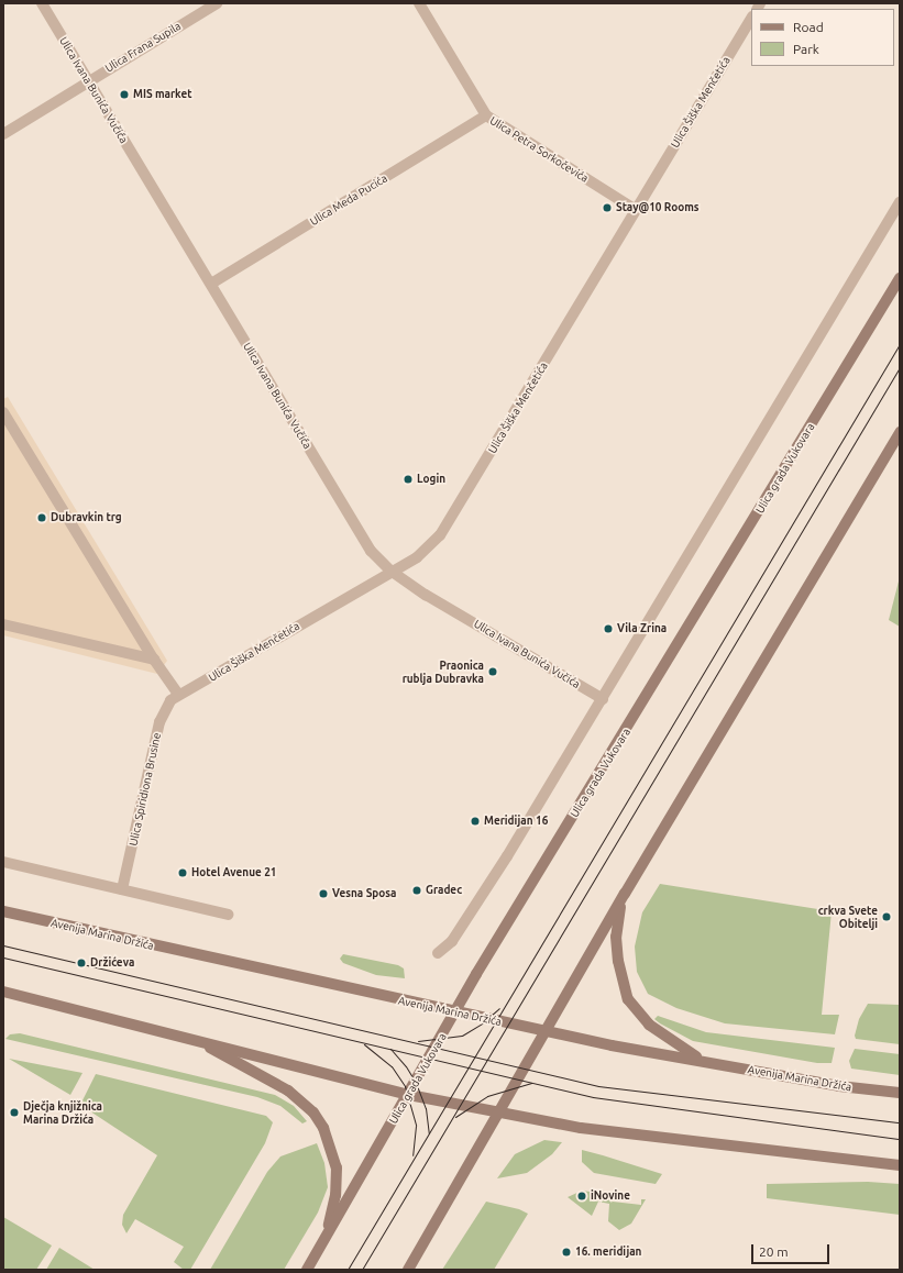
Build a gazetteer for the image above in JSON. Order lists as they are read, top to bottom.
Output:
{
  "streets": {
    "main road": ["Ulica grada Vukovara", "Avenija Marina Držića"],
    "street": [
      "Ulica Frana Supila",
      "Ulica Ivana Bunića Vučića",
      "Ulica Šiška Menčetića",
      "Ulica Petra Sorkočevića",
      "Ulica Meda Pucića",
      "Ulica Spiridiona Brusine"
    ]
  },
  "crossings": [
    ["Ulica Frana Supila", "Ulica Ivana Bunića Vučića"],
    ["Ulica Ivana Bunića Vučića", "Ulica Šiška Menčetića"],
    ["Ulica Ivana Bunića Vučića", "Ulica Meda Pucića"],
    ["Ulica Šiška Menčetića", "Ulica Petra Sorkočevića"],
    ["Ulica Šiška Menčetića", "Ulica Spiridiona Brusine"],
    ["Ulica Petra Sorkočevića", "Ulica Meda Pucića"],
    ["Ulica grada Vukovara", "Avenija Marina Držića"]
  ],
  "places": [
    "MIS market",
    "Stay@10 Rooms",
    "Login",
    "Dubravkin trg",
    "Vila Zrina",
    "Praonica rublja Dubravka",
    "Meridijan 16",
    "Hotel Avenue 21",
    "Gradec",
    "Vesna Sposa",
    "crkva Svete Obitelji",
    "Držićeva",
    "Dječja knjižnica Marina Držića",
    "iNovine",
    "16. meridijan"
  ],
  "legend": ["Road", "Park"],
  "scale_bar": "20 m"
}
